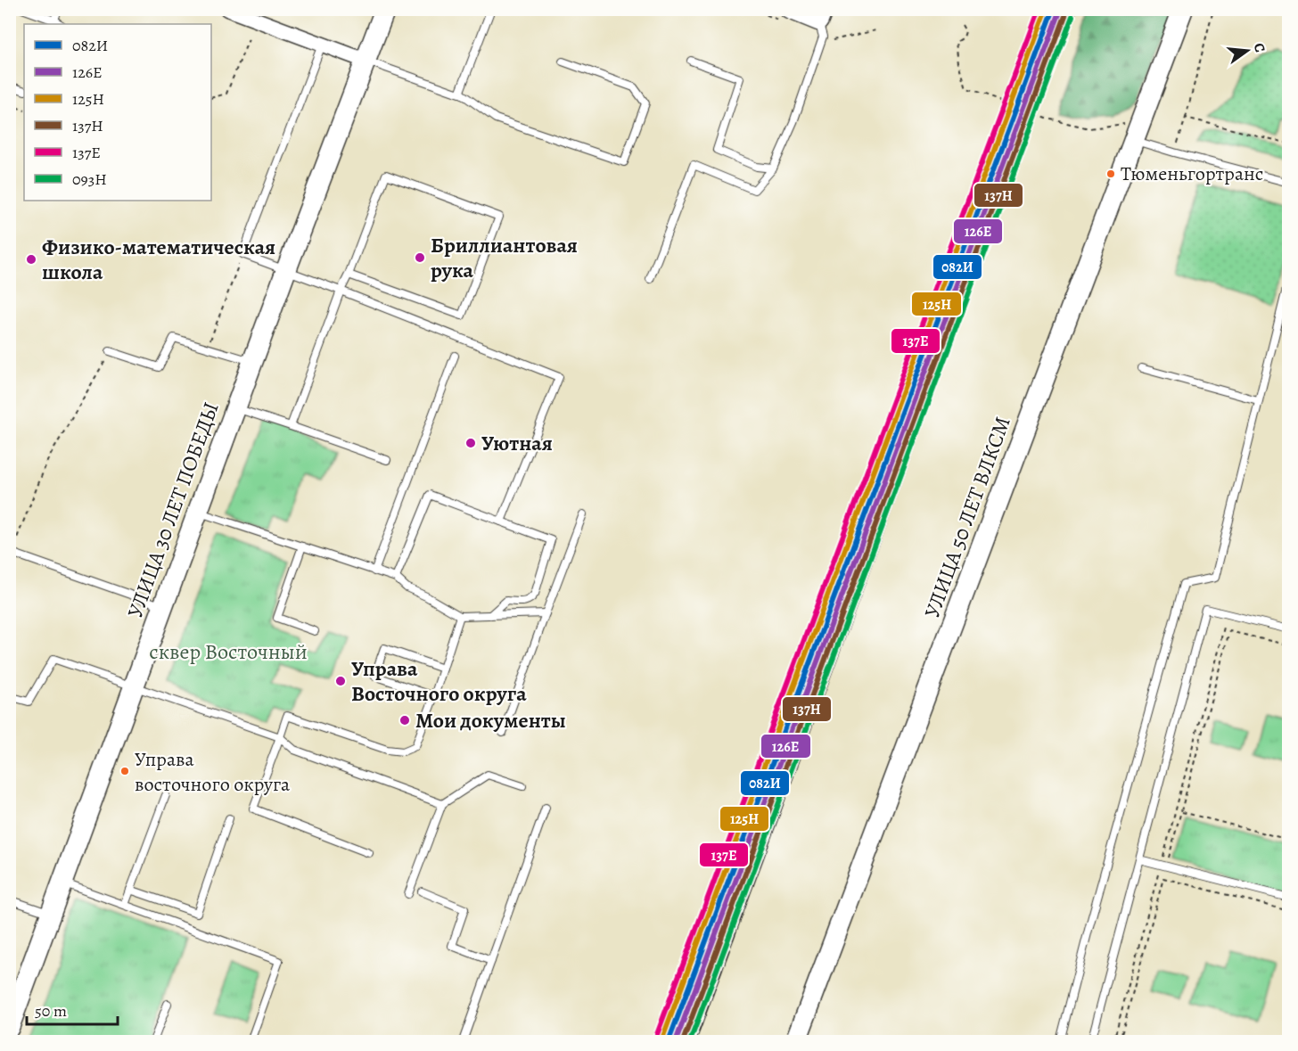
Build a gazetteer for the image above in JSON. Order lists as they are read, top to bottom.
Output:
{
  "streets": {
    "street": ["УЛИЦА 30 ЛЕТ ПОБЕДЫ", "УЛИЦА 50 ЛЕТ ВЛКСМ"]
  },
  "parks": ["сквер Восточный"],
  "places": [
    "Тюменьгортранс",
    "Бриллиантовая рука",
    "Физико-математическая школа",
    "Уютная",
    "Управа Восточного округа",
    "Мои документы",
    "Управа восточного округа"
  ],
  "lines": [
    "transit line 082И",
    "transit line 125Н",
    "transit line 137Е",
    "transit line 126Е",
    "transit line 137Н",
    "transit line 093Н"
  ],
  "legend": [
    "082И",
    "126Е",
    "125Н",
    "137Н",
    "137Е",
    "093Н"
  ],
  "scale_bar": "50 m",
  "north": "right"
}
